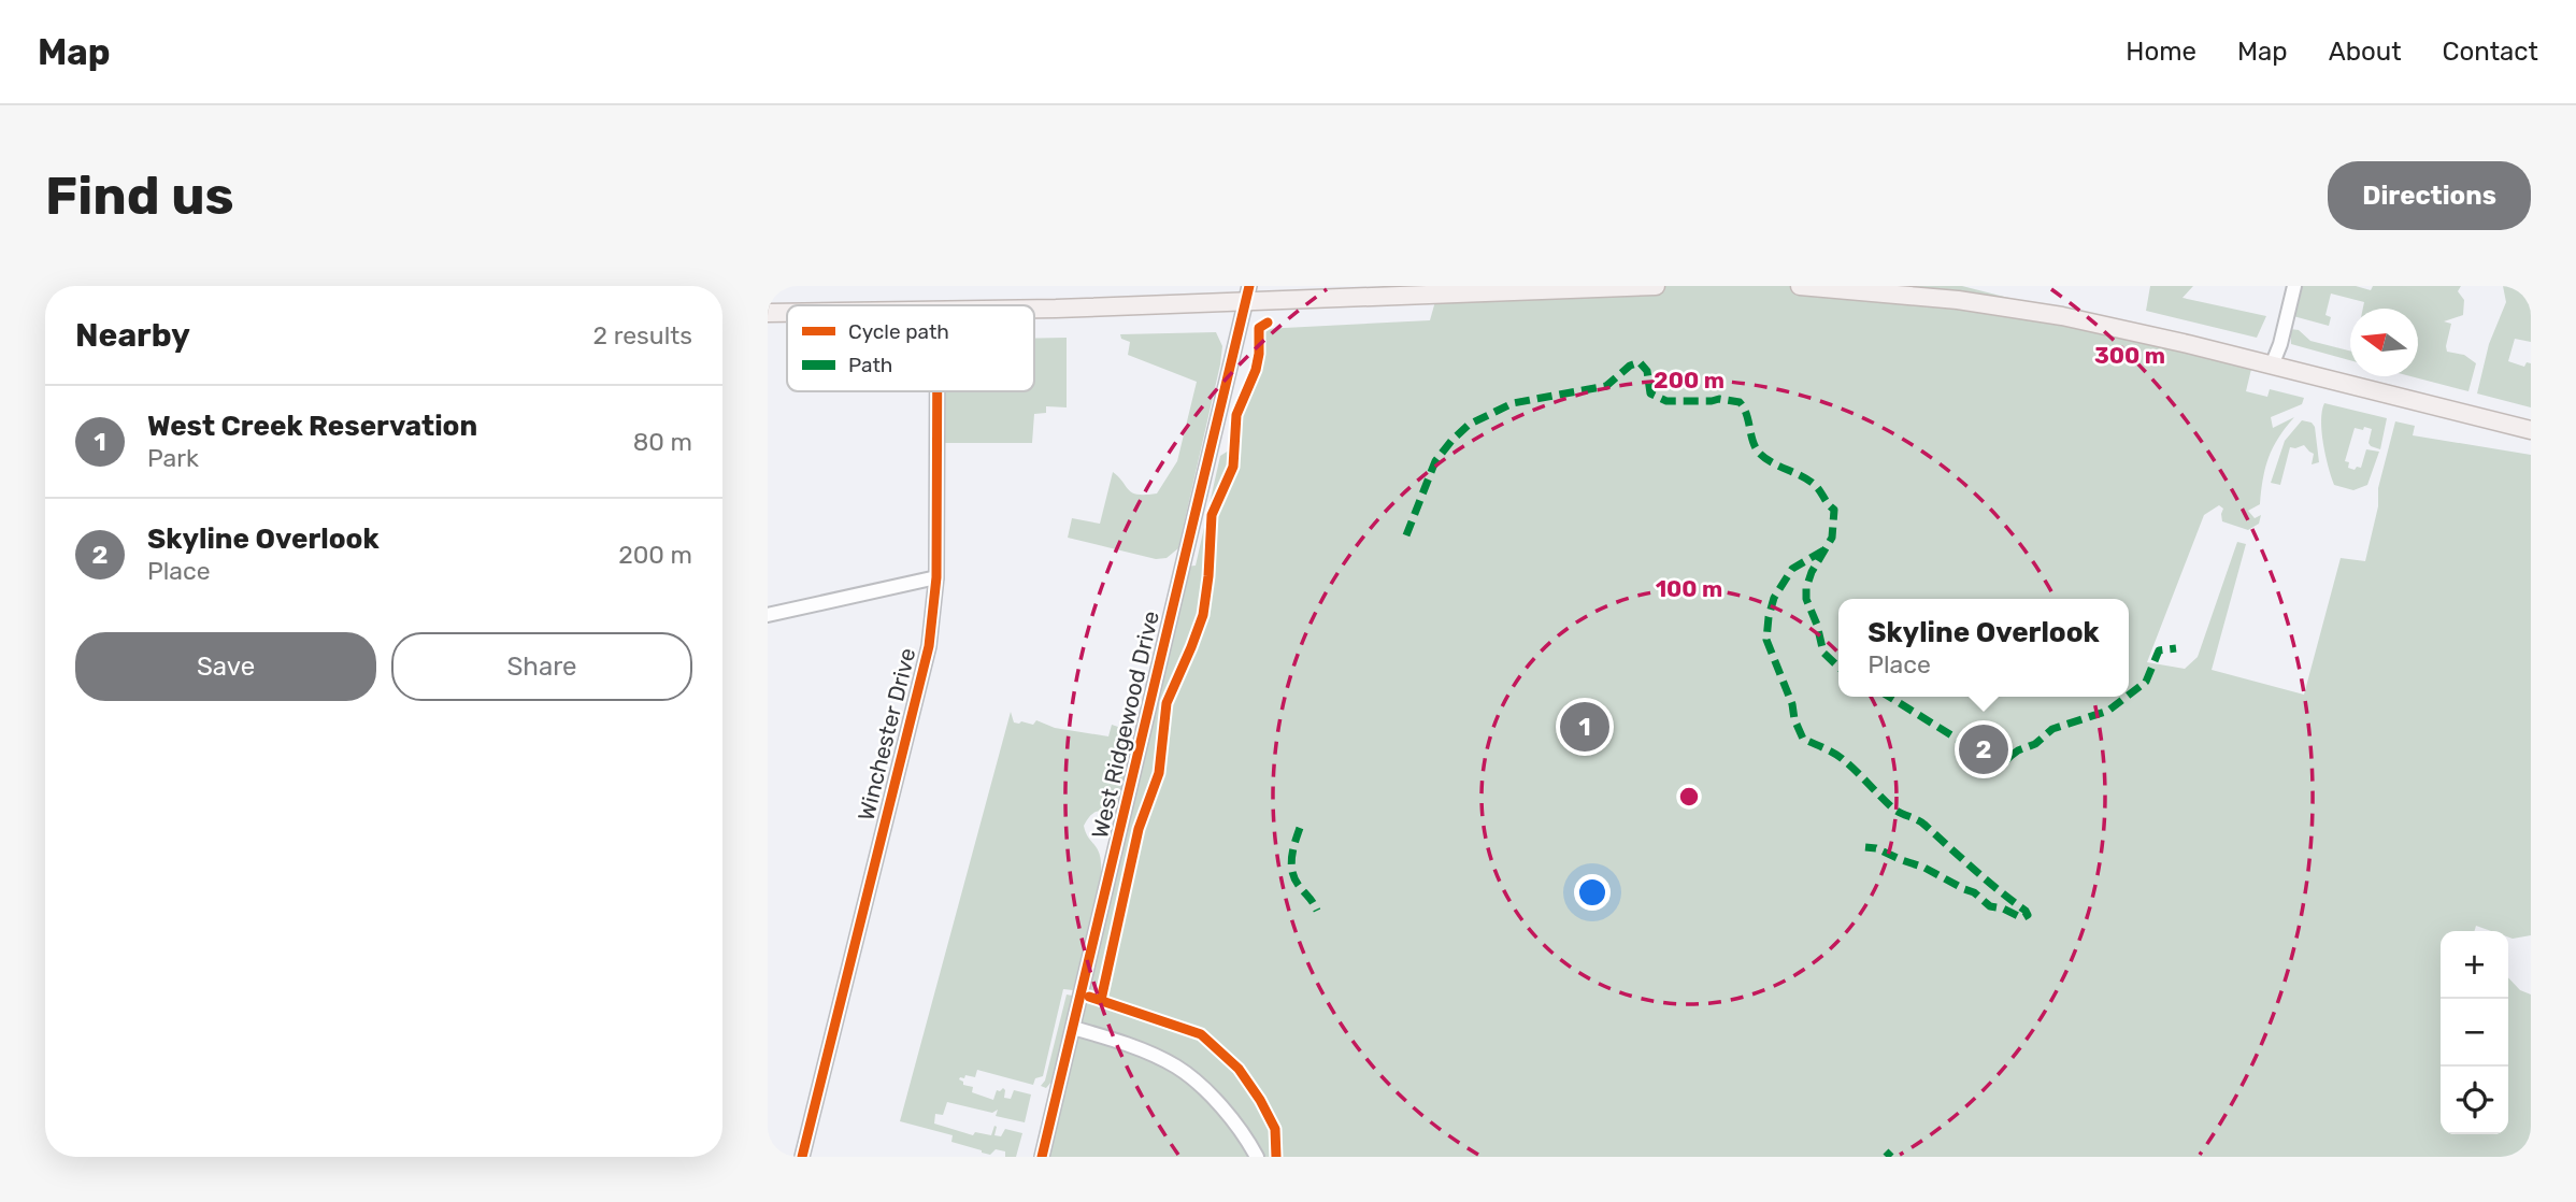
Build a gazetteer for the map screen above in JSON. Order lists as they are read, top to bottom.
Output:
{
  "streets": {
    "street": ["West Ridgewood Drive", "Winchester Drive"]
  },
  "legend": ["Cycle path", "Path"],
  "north": "left",
  "page": {
    "header": "Map",
    "nav": [
      "Home",
      "Map",
      "About",
      "Contact"
    ],
    "buttons": [
      "Directions",
      ["Save", "Share"]
    ],
    "title": "Find us",
    "heading": ["Nearby", "2 results"],
    "list": [
      {
        "mark": "1",
        "name": "West Creek Reservation",
        "note": "Park",
        "value": "80 m"
      },
      {
        "mark": "2",
        "name": "Skyline Overlook",
        "note": "Place",
        "value": "200 m"
      }
    ],
    "popup": ["Skyline Overlook", "Place"],
    "pins": ["1", "2"],
    "map_buttons": ["+", "−"]
  },
  "rings": ["300 m", "200 m", "100 m"]
}
